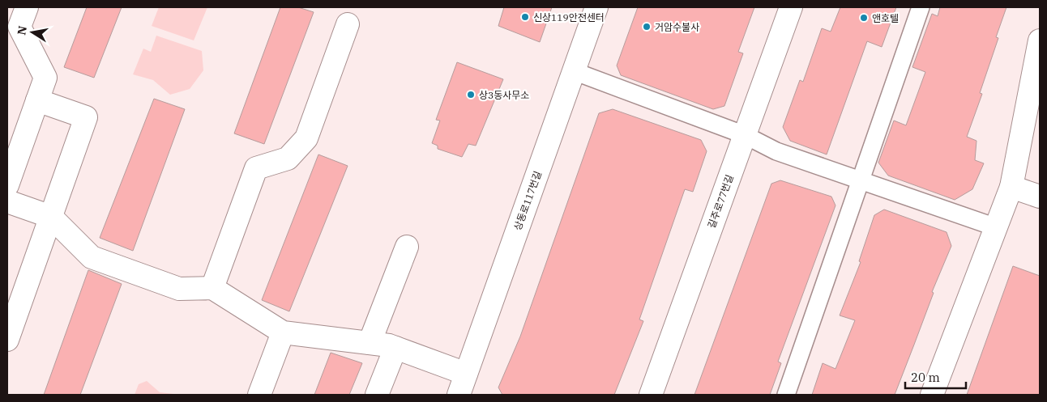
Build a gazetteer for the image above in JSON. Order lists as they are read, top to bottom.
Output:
{
  "streets": {
    "street": ["상동로117번길", "길주로77번길"]
  },
  "places": [
    "신상119안전센터",
    "앤호텔",
    "거암수불사",
    "상3동사무소"
  ],
  "scale_bar": "20 m",
  "north": "left"
}
